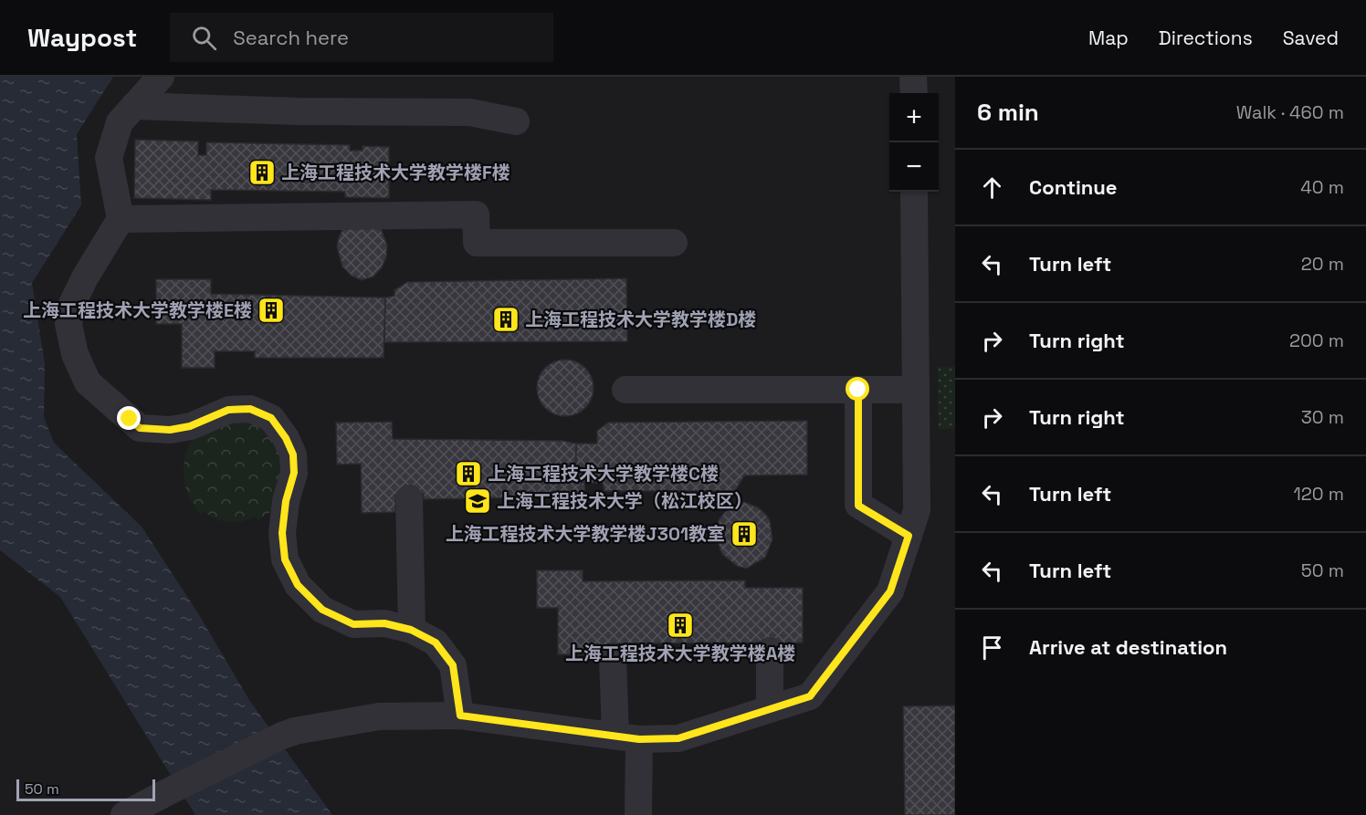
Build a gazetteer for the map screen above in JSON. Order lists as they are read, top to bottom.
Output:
{
  "places": {
    "building": [
      "上海工程技术大学教学楼F楼",
      "上海工程技术大学教学楼E楼",
      "上海工程技术大学教学楼D楼",
      "上海工程技术大学教学楼C楼",
      "上海工程技术大学教学楼J301教室",
      "上海工程技术大学教学楼A楼"
    ],
    "school or university": ["上海工程技术大学（松江校区）"]
  },
  "scale_bar": "50 m",
  "page": {
    "header": "Waypost",
    "search": "Search here",
    "nav": ["Map", "Directions", "Saved"],
    "heading": ["6 min", "Walk · 460 m"],
    "map_buttons": ["+", "−"],
    "list": [
      ["Continue", "40 m"],
      ["Turn left", "20 m"],
      ["Turn right", "200 m"],
      ["Turn right", "30 m"],
      ["Turn left", "120 m"],
      ["Turn left", "50 m"],
      "Arrive at destination"
    ],
    "scale": "50 m"
  }
}
